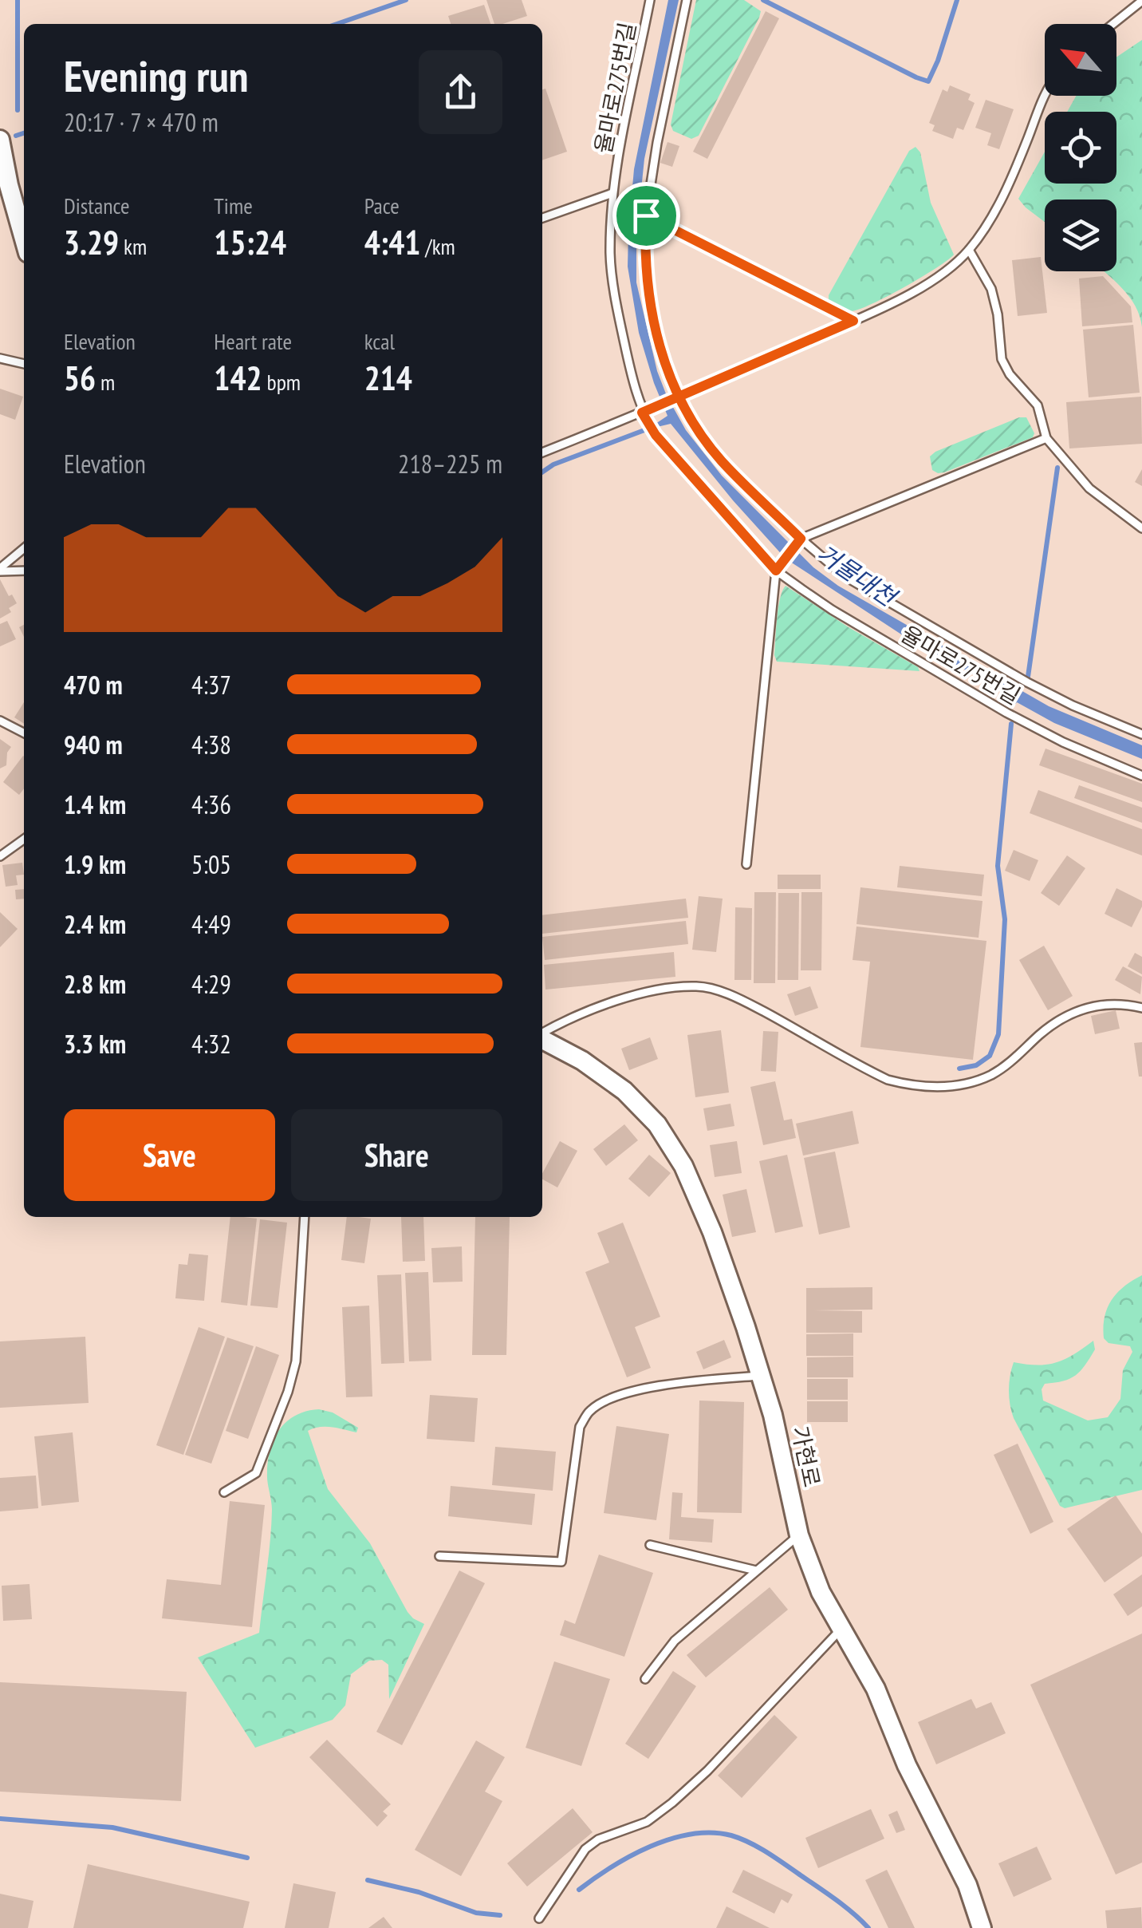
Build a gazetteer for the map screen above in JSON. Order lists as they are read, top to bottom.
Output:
{
  "streets": {
    "street": ["가현로"],
    "lane": ["율마로275번길"]
  },
  "water": ["거물대천"],
  "north": "top left",
  "page": {
    "heading": ["Evening run", "20:17 · 7 × 470 m"],
    "stats": [
      ["Distance", "3.29 km"],
      ["Time", "15:24"],
      ["Pace", "4:41 /km"],
      ["Elevation", "56 m"],
      ["Heart rate", "142 bpm"],
      ["kcal", "214"]
    ],
    "chart": ["Elevation", "218–225 m"],
    "list": [
      {
        "name": "470 m",
        "note": "4:37"
      },
      {
        "name": "940 m",
        "note": "4:38"
      },
      {
        "name": "1.4 km",
        "note": "4:36"
      },
      {
        "name": "1.9 km",
        "note": "5:05"
      },
      {
        "name": "2.4 km",
        "note": "4:49"
      },
      {
        "name": "2.8 km",
        "note": "4:29"
      },
      {
        "name": "3.3 km",
        "note": "4:32"
      }
    ],
    "buttons": ["Save", "Share"]
  }
}
